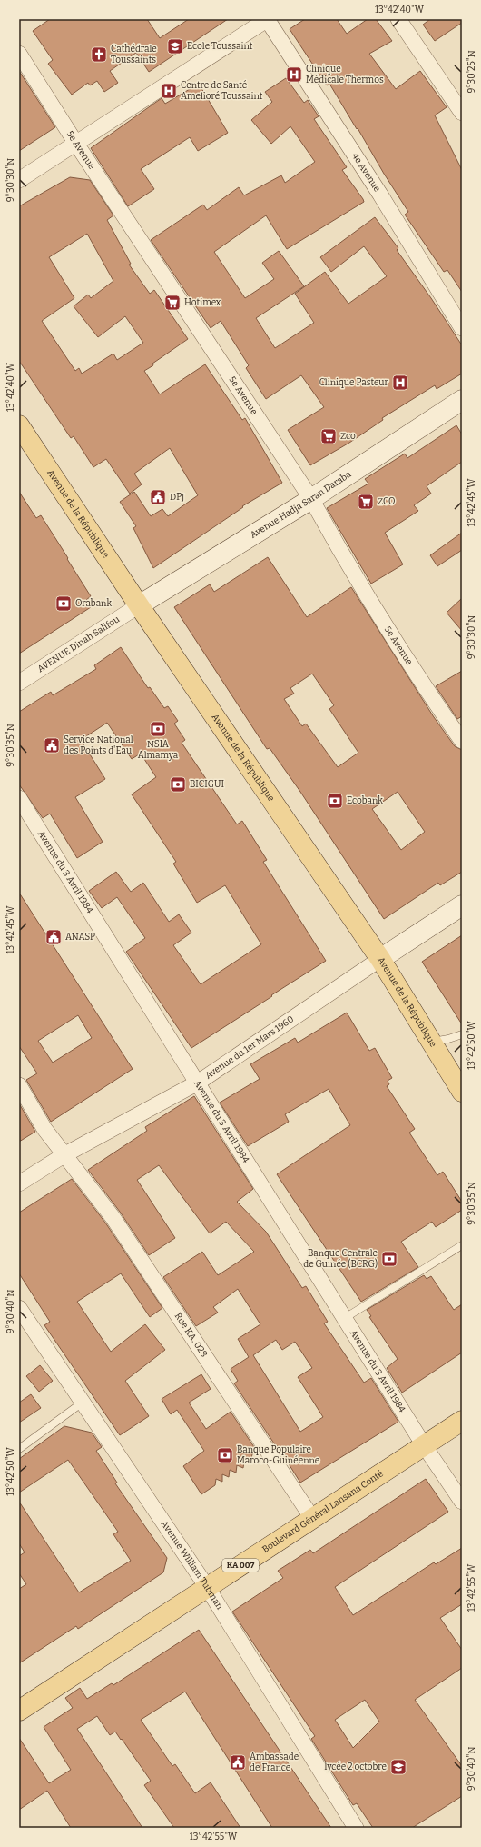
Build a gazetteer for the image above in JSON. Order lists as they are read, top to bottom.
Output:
{
  "streets": {
    "main road": [
      "Avenue Hadja Saran Daraba",
      "Avenue de la République",
      "Boulevard Général Lansana Conté",
      "KA 007"
    ],
    "street": [
      "5e Avenue",
      "4e Avenue",
      "AVENUE Dinah Salifou",
      "Avenue du 3 Avril 1984",
      "Avenue du 1er Mars 1960",
      "Rue KA. 028",
      "Avenue William Tubman"
    ]
  },
  "crossings": [
    ["5e Avenue", "Avenue Hadja Saran Daraba"],
    ["Avenue Hadja Saran Daraba", "Avenue de la République"],
    ["Avenue Hadja Saran Daraba", "AVENUE Dinah Salifou"],
    ["Avenue de la République", "AVENUE Dinah Salifou"],
    ["Avenue de la République", "Avenue du 1er Mars 1960"],
    ["Avenue du 3 Avril 1984", "Avenue du 1er Mars 1960"],
    ["Avenue du 3 Avril 1984", "Boulevard Général Lansana Conté"],
    ["Avenue du 1er Mars 1960", "Rue KA. 028"],
    ["Rue KA. 028", "Boulevard Général Lansana Conté"],
    ["Boulevard Général Lansana Conté", "Avenue William Tubman"]
  ],
  "places": {
    "school or university": ["Ecole Toussaint", "lycée 2 octobre"],
    "church": ["Cathédrale Toussaints"],
    "hospital": ["Clinique Médicale Thermos", "Centre de Santé Amelioré Toussaint", "Clinique Pasteur"],
    "supermarket": ["Hotimex", "Zco", "ZCO"],
    "public building": [
      "DPJ",
      "Service National des Points d'Eau",
      "ANASP",
      "Ambassade de France"
    ],
    "bank": [
      "Orabank",
      "NSIA Almamya",
      "BICIGUI",
      "Ecobank",
      "Banque Centrale de Guinée (BCRG)",
      "Banque Populaire Maroco-Guinéenne"
    ]
  },
  "coordinates": [
    "13°42'40\"W",
    "9°30'25\"N",
    "9°30'30\"N",
    "13°42'45\"W",
    "9°30'35\"N",
    "13°42'50\"W",
    "9°30'40\"N",
    "13°42'55\"W"
  ]
}
